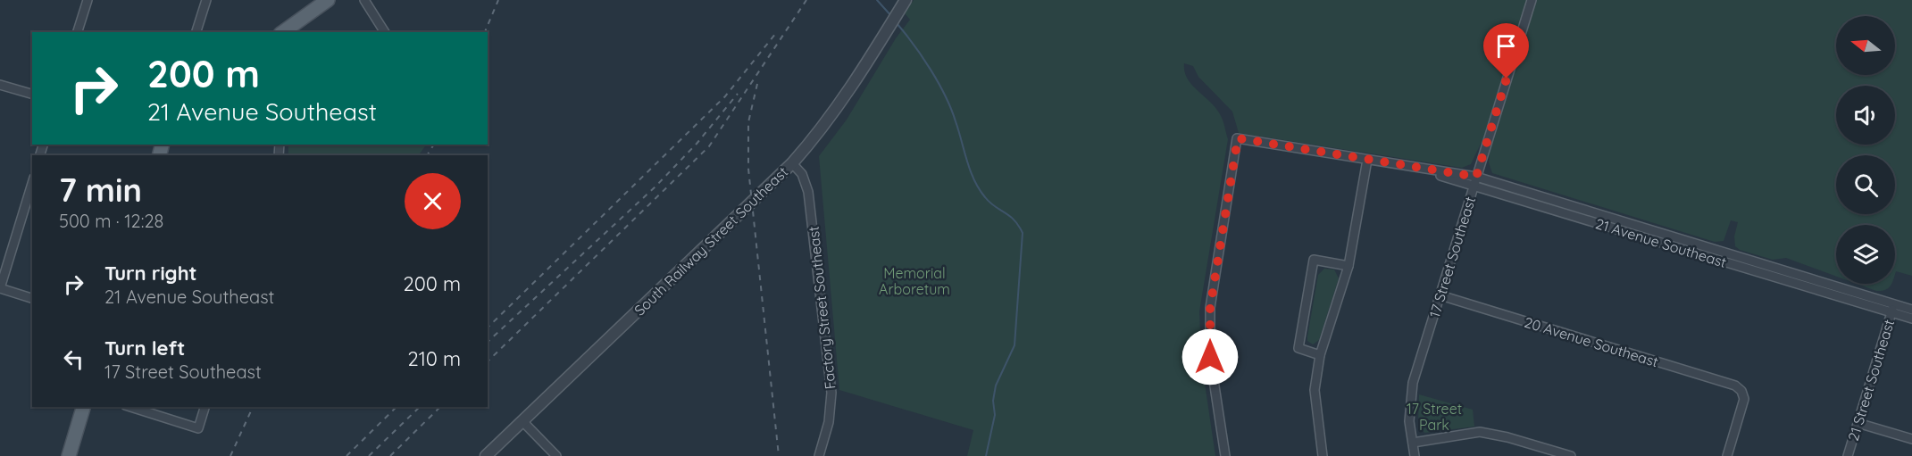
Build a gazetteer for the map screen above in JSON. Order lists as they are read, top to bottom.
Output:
{
  "streets": {
    "street": [
      "South Railway Street Southeast",
      "21 Avenue Southeast",
      "17 Street Southeast",
      "Factory Street Southeast",
      "20 Avenue Southeast",
      "21 Street Southeast"
    ]
  },
  "crossings": [
    ["South Railway Street Southeast", "Factory Street Southeast"],
    ["21 Avenue Southeast", "17 Street Southeast"],
    ["21 Avenue Southeast", "21 Street Southeast"],
    ["17 Street Southeast", "20 Avenue Southeast"]
  ],
  "parks": ["Memorial Arboretum", "17 Street Park"],
  "north": "left",
  "page": {
    "turn": ["200 m", "21 Avenue Southeast"],
    "heading": ["7 min", "500 m · 12:28"],
    "list": [
      {
        "name": "Turn right",
        "note": "21 Avenue Southeast",
        "value": "200 m"
      },
      {
        "name": "Turn left",
        "note": "17 Street Southeast",
        "value": "210 m"
      }
    ]
  }
}
